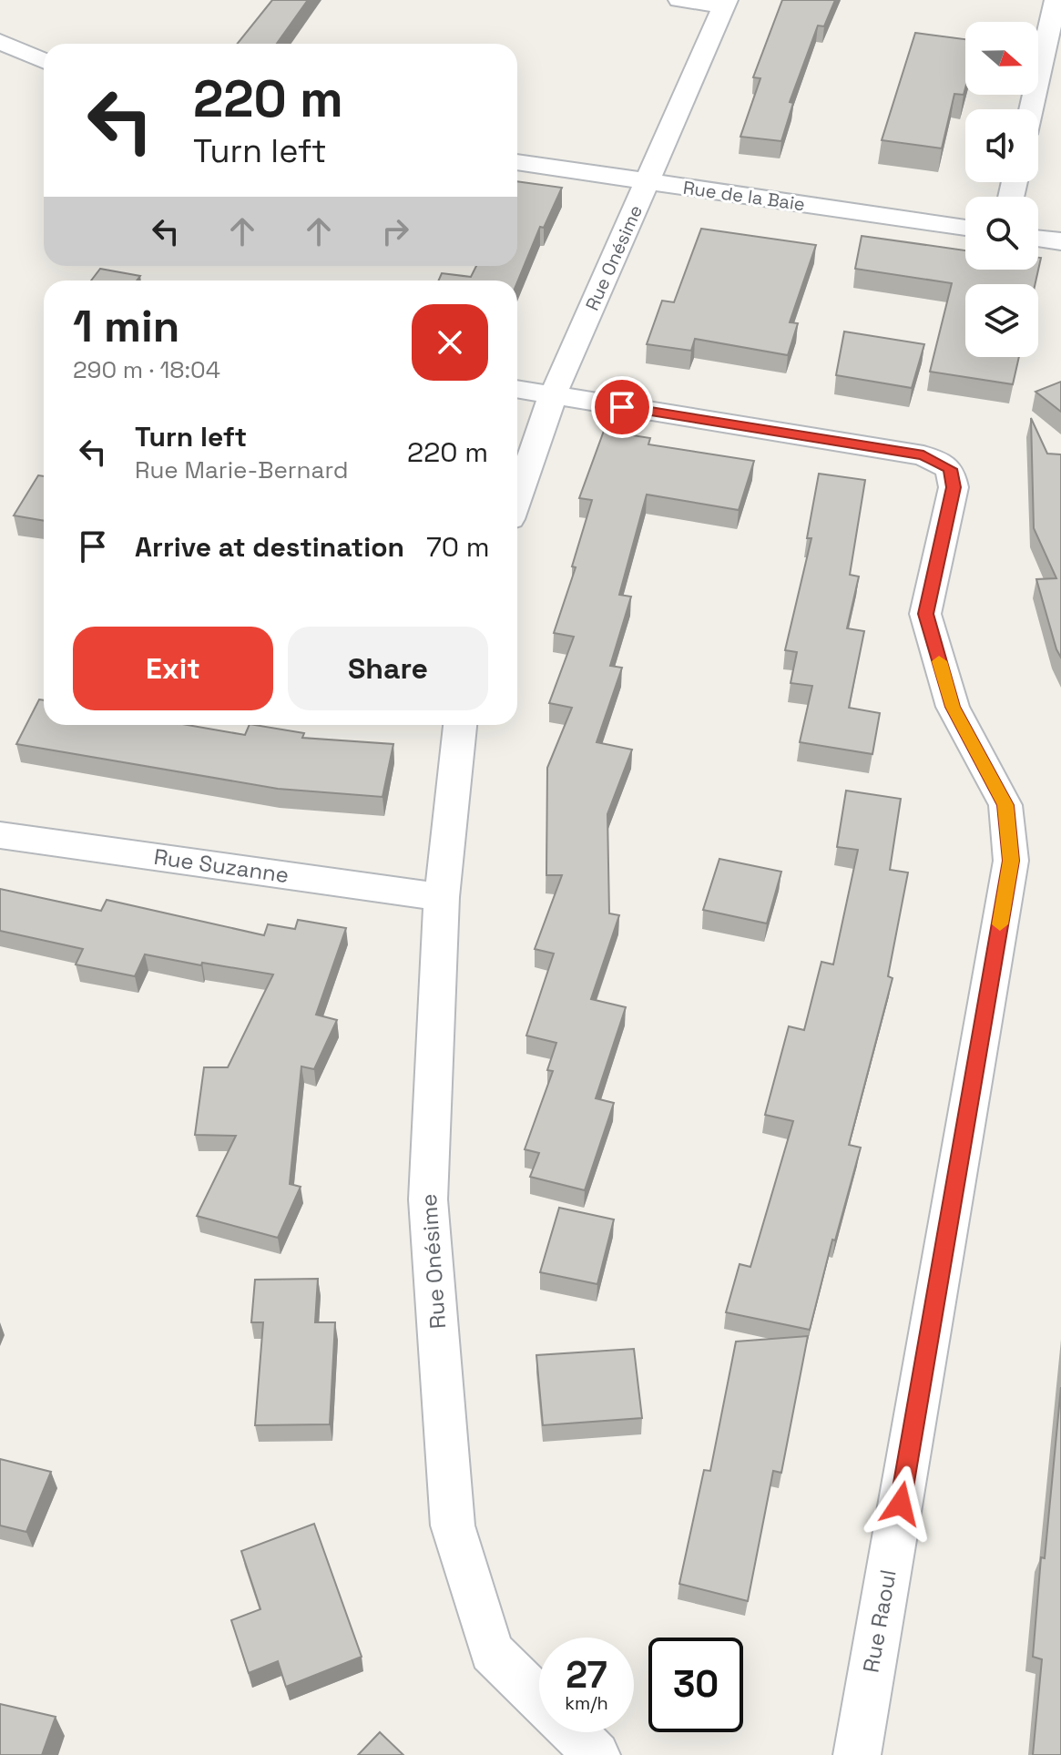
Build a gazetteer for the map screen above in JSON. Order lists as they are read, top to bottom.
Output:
{
  "streets": {
    "street": [
      "Rue de la Baie",
      "Rue Onésime",
      "Rue Suzanne",
      "Rue Raoul"
    ]
  },
  "crossings": [
    ["Rue de la Baie", "Rue Onésime"],
    ["Rue Onésime", "Rue Suzanne"],
    ["Rue Onésime", "Rue Raoul"]
  ],
  "north": "right",
  "page": {
    "turn": ["220 m", "Turn left"],
    "heading": ["1 min", "290 m · 18:04"],
    "list": [
      {
        "name": "Turn left",
        "note": "Rue Marie-Bernard",
        "value": "220 m"
      },
      {
        "name": "Arrive at destination",
        "value": "70 m"
      }
    ],
    "buttons": ["Exit", "Share"],
    "speed": "27 km/h",
    "limit": "30"
  }
}
